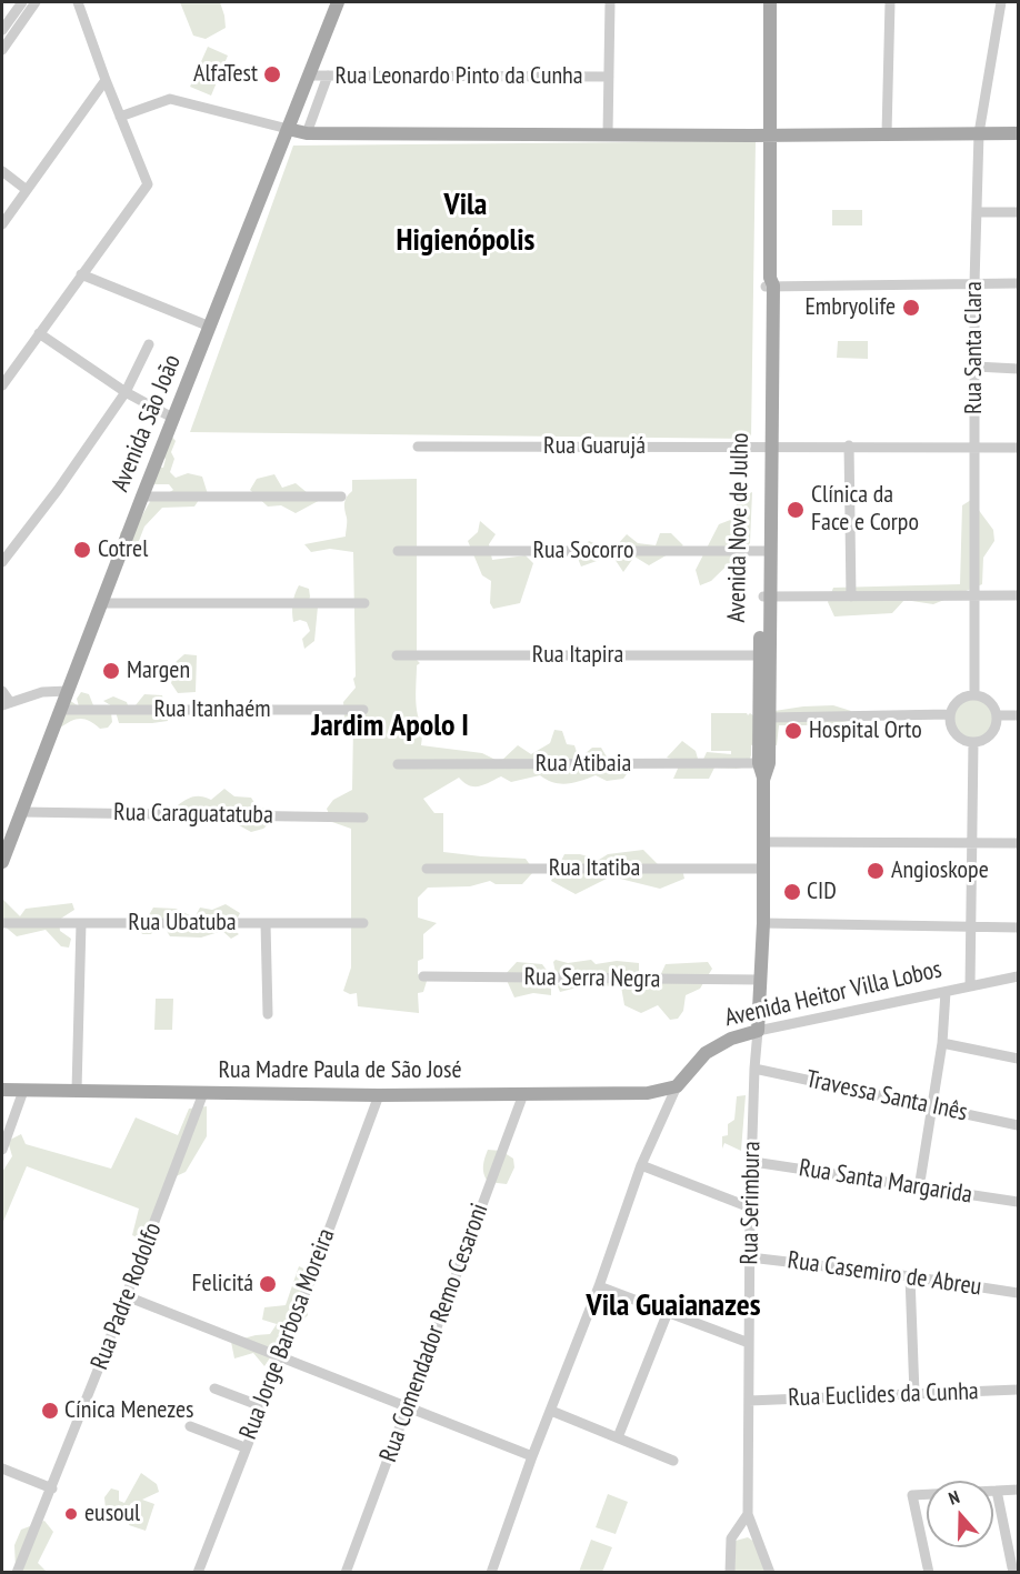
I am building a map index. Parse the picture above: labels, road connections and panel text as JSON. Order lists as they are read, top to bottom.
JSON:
{
  "streets": {
    "main road": [
      "Avenida São João",
      "Avenida Nove de Julho",
      "Avenida Heitor Villa Lobos",
      "Rua Madre Paula de São José"
    ],
    "street": [
      "Rua Leonardo Pinto da Cunha",
      "Rua Santa Clara",
      "Rua Guarujá",
      "Rua Socorro",
      "Rua Itapira",
      "Rua Itanhaém",
      "Rua Atibaia",
      "Rua Caraguatatuba",
      "Rua Itatiba",
      "Rua Ubatuba",
      "Rua Serra Negra",
      "Travessa Santa Inês",
      "Rua Santa Margarida",
      "Rua Serimbura",
      "Rua Casemiro de Abreu",
      "Rua Padre Rodolfo",
      "Rua Comendador Remo Cesaroni",
      "Rua Jorge Barbosa Moreira",
      "Rua Euclides da Cunha"
    ]
  },
  "crossings": [
    ["Rua Leonardo Pinto da Cunha", "Avenida São João"],
    ["Rua Santa Clara", "Rua Guarujá"],
    ["Avenida São João", "Rua Itanhaém"],
    ["Avenida São João", "Rua Caraguatatuba"],
    ["Rua Guarujá", "Avenida Nove de Julho"],
    ["Avenida Nove de Julho", "Rua Socorro"],
    ["Avenida Nove de Julho", "Rua Itapira"],
    ["Avenida Nove de Julho", "Rua Atibaia"],
    ["Avenida Nove de Julho", "Rua Itatiba"],
    ["Avenida Nove de Julho", "Rua Serra Negra"],
    ["Avenida Nove de Julho", "Avenida Heitor Villa Lobos"],
    ["Avenida Nove de Julho", "Rua Serimbura"],
    ["Avenida Heitor Villa Lobos", "Rua Madre Paula de São José"],
    ["Avenida Heitor Villa Lobos", "Rua Serimbura"],
    ["Rua Madre Paula de São José", "Rua Padre Rodolfo"],
    ["Rua Madre Paula de São José", "Rua Comendador Remo Cesaroni"],
    ["Rua Madre Paula de São José", "Rua Jorge Barbosa Moreira"],
    ["Travessa Santa Inês", "Rua Serimbura"],
    ["Rua Santa Margarida", "Rua Serimbura"],
    ["Rua Serimbura", "Rua Casemiro de Abreu"],
    ["Rua Serimbura", "Rua Euclides da Cunha"]
  ],
  "districts": ["Vila Higienópolis", "Jardim Apolo I", "Vila Guaianazes"],
  "places": [
    "AlfaTest",
    "Embryolife",
    "Clínica da Face e Corpo",
    "Cotrel",
    "Margen",
    "Hospital Orto",
    "Angioskope",
    "CID",
    "Felicitá",
    "Cínica Menezes",
    "eusoul"
  ],
  "north": "top"
}
